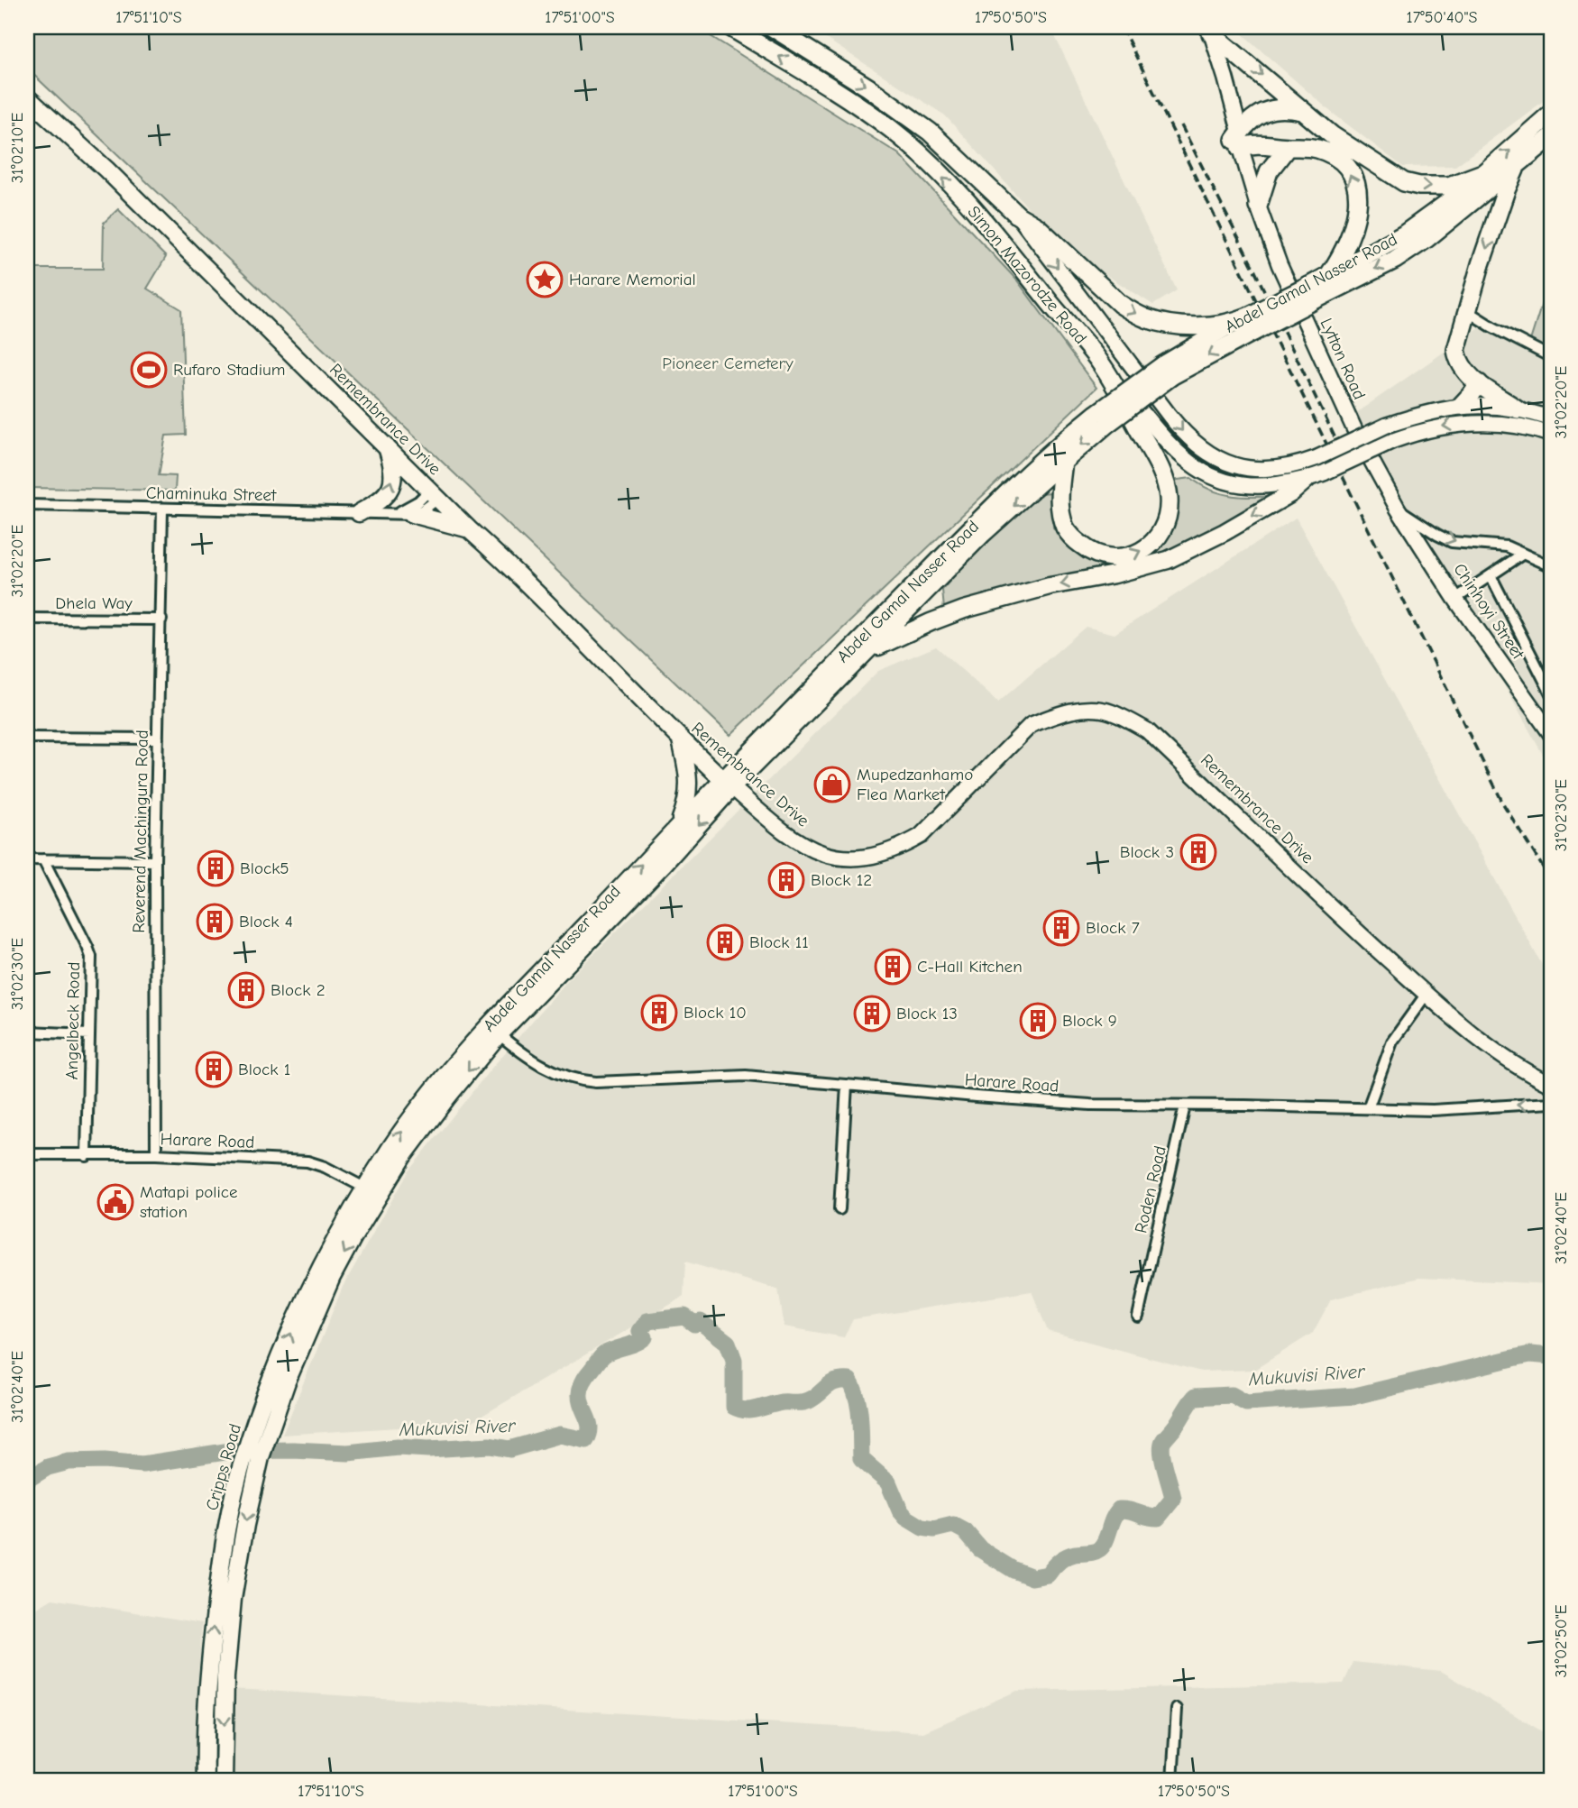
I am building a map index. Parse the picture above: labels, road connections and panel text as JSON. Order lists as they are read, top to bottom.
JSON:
{
  "streets": {
    "highway": ["Simon Mazorodze Road", "Abdel Gamal Nasser Road"],
    "main road": ["Remembrance Drive", "Cripps Road"],
    "street": [
      "Lytton Road",
      "Chaminuka Street",
      "Dhela Way",
      "Chinhoyi Street",
      "Reverend Machingura Road",
      "Angelbeck Road",
      "Harare Road",
      "Roden Road"
    ]
  },
  "crossings": [
    ["Abdel Gamal Nasser Road", "Remembrance Drive"],
    ["Abdel Gamal Nasser Road", "Harare Road"],
    ["Abdel Gamal Nasser Road", "Cripps Road"],
    ["Lytton Road", "Chinhoyi Street"],
    ["Chaminuka Street", "Reverend Machingura Road"],
    ["Dhela Way", "Reverend Machingura Road"],
    ["Reverend Machingura Road", "Harare Road"],
    ["Angelbeck Road", "Harare Road"],
    ["Harare Road", "Roden Road"],
    ["Harare Road", "Cripps Road"]
  ],
  "water": ["Mukuvisi River"],
  "parks": ["Pioneer Cemetery"],
  "places": {
    "place": ["Harare Memorial"],
    "sports": ["Rufaro Stadium"],
    "shop": ["Mupedzanhamo Flea Market"],
    "building": [
      "Block 3",
      "Block5",
      "Block 12",
      "Block 4",
      "Block 7",
      "Block 11",
      "C-Hall Kitchen",
      "Block 2",
      "Block 10",
      "Block 13",
      "Block 9",
      "Block 1"
    ],
    "public building": ["Matapi police station"]
  },
  "coordinates": [
    "17°51'10\"S",
    "17°51'00\"S",
    "17°50'50\"S",
    "17°50'40\"S",
    "31°02'10\"E",
    "31°02'20\"E",
    "31°02'30\"E",
    "31°02'40\"E",
    "31°02'50\"E"
  ]
}
